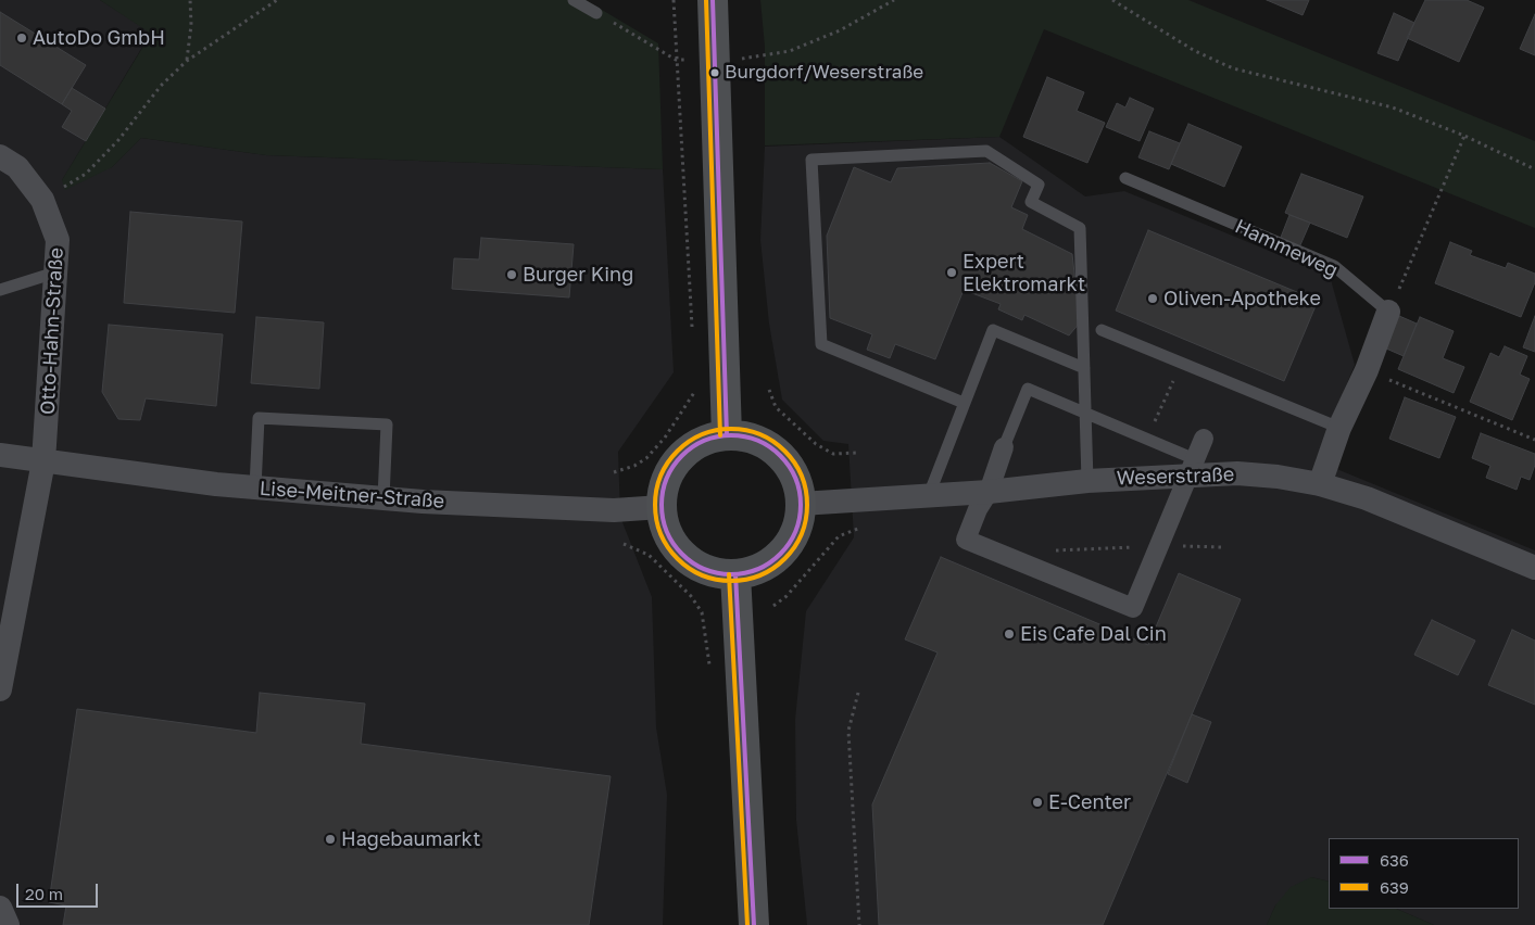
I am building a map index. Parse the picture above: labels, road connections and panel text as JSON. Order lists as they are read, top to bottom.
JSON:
{
  "streets": {
    "street": ["Otto-Hahn-Straße", "Weserstraße", "Lise-Meitner-Straße"],
    "lane": ["Hammeweg"]
  },
  "crossings": [
    ["Otto-Hahn-Straße", "Lise-Meitner-Straße"],
    ["Weserstraße", "Lise-Meitner-Straße"]
  ],
  "places": [
    "AutoDo GmbH",
    "Burgdorf/Weserstraße",
    "Expert Elektromarkt",
    "Burger King",
    "Oliven-Apotheke",
    "Eis Cafe Dal Cin",
    "E-Center",
    "Hagebaumarkt"
  ],
  "lines": ["transit line 636", "transit line 639"],
  "legend": ["636", "639"],
  "scale_bar": "20 m"
}
